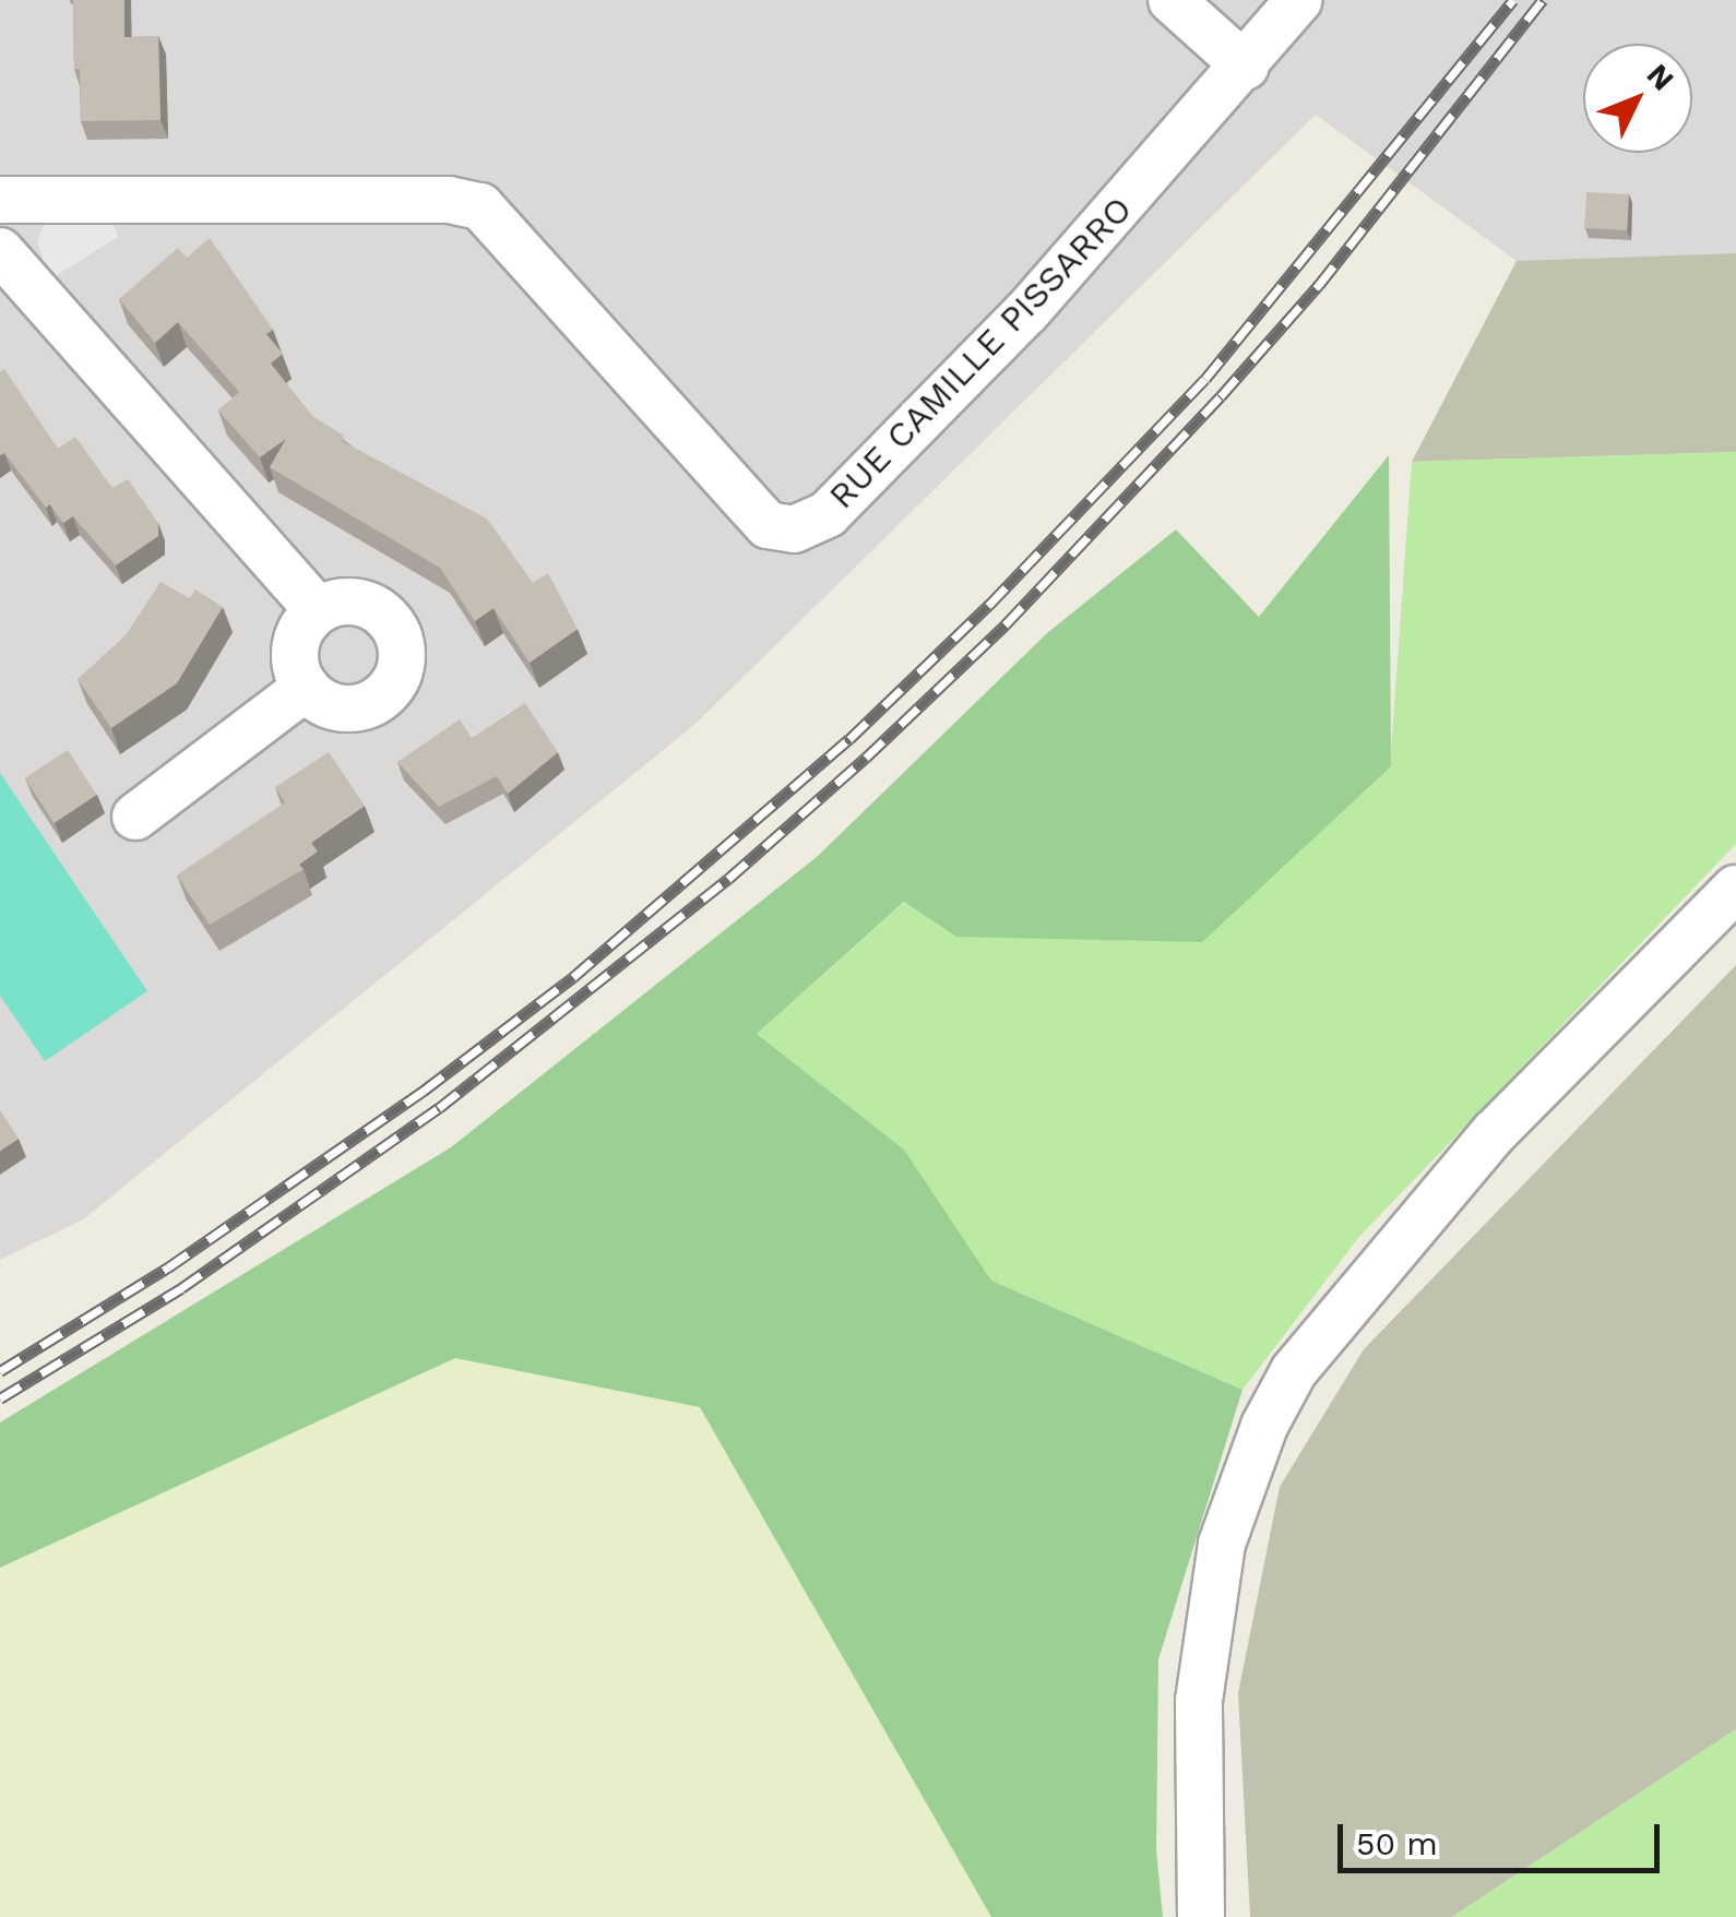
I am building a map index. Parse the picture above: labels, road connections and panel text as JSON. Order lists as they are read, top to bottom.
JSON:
{
  "streets": {
    "street": ["RUE CAMILLE PISSARRO"]
  },
  "scale_bar": "50 m",
  "north": "top right"
}
